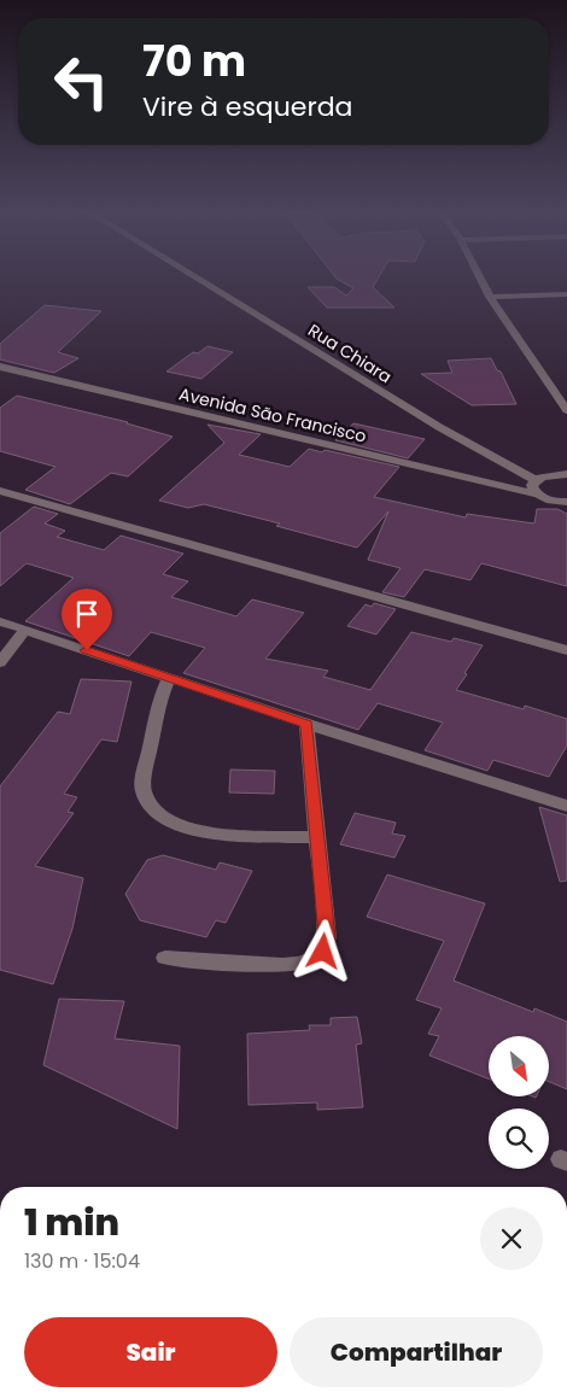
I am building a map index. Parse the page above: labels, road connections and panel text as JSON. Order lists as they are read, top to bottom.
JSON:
{
  "streets": {
    "street": ["Rua Chiara", "Avenida São Francisco"]
  },
  "north": "bottom right",
  "page": {
    "turn": ["70 m", "Vire à esquerda"],
    "heading": ["1 min", "130 m · 15:04"],
    "buttons": ["Sair", "Compartilhar"]
  }
}
